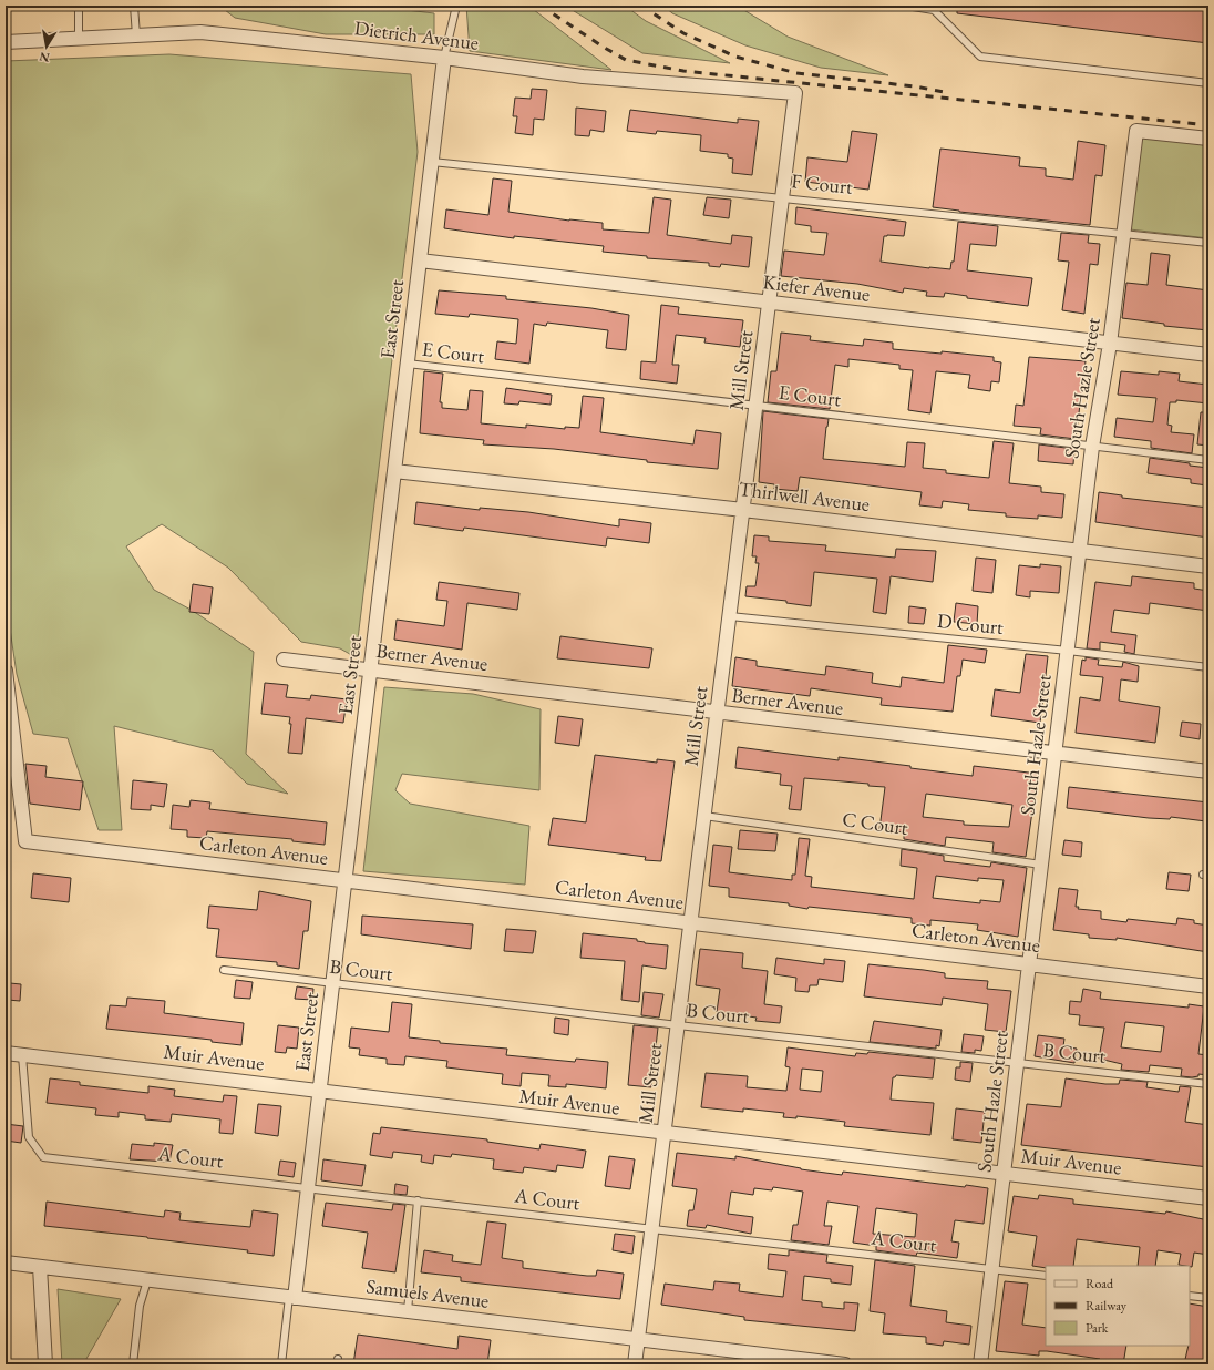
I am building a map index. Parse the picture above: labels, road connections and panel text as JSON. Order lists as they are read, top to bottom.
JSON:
{
  "streets": {
    "street": [
      "Dietrich Avenue",
      "Kiefer Avenue",
      "East Street",
      "Mill Street",
      "South Hazle Street",
      "Thirlwell Avenue",
      "Berner Avenue",
      "Carleton Avenue",
      "Muir Avenue",
      "Samuels Avenue"
    ],
    "lane": [
      "F Court",
      "E Court",
      "D Court",
      "C Court",
      "B Court",
      "A Court"
    ]
  },
  "crossings": [
    ["Dietrich Avenue", "East Street"],
    ["Dietrich Avenue", "Mill Street"],
    ["F Court", "East Street"],
    ["F Court", "Mill Street"],
    ["F Court", "South Hazle Street"],
    ["Kiefer Avenue", "East Street"],
    ["Kiefer Avenue", "Mill Street"],
    ["Kiefer Avenue", "South Hazle Street"],
    ["East Street", "E Court"],
    ["East Street", "Thirlwell Avenue"],
    ["East Street", "Berner Avenue"],
    ["East Street", "Carleton Avenue"],
    ["East Street", "B Court"],
    ["East Street", "Muir Avenue"],
    ["East Street", "A Court"],
    ["East Street", "Samuels Avenue"],
    ["E Court", "Mill Street"],
    ["E Court", "South Hazle Street"],
    ["Mill Street", "Thirlwell Avenue"],
    ["Mill Street", "D Court"],
    ["Mill Street", "Berner Avenue"],
    ["Mill Street", "C Court"],
    ["Mill Street", "Carleton Avenue"],
    ["Mill Street", "B Court"],
    ["Mill Street", "Muir Avenue"],
    ["Mill Street", "A Court"],
    ["Mill Street", "Samuels Avenue"],
    ["South Hazle Street", "Thirlwell Avenue"],
    ["South Hazle Street", "D Court"],
    ["South Hazle Street", "Berner Avenue"],
    ["South Hazle Street", "C Court"],
    ["South Hazle Street", "Carleton Avenue"],
    ["South Hazle Street", "B Court"],
    ["South Hazle Street", "Muir Avenue"],
    ["South Hazle Street", "A Court"],
    ["Muir Avenue", "A Court"]
  ],
  "legend": ["Road", "Railway", "Park"],
  "north": "bottom"
}
